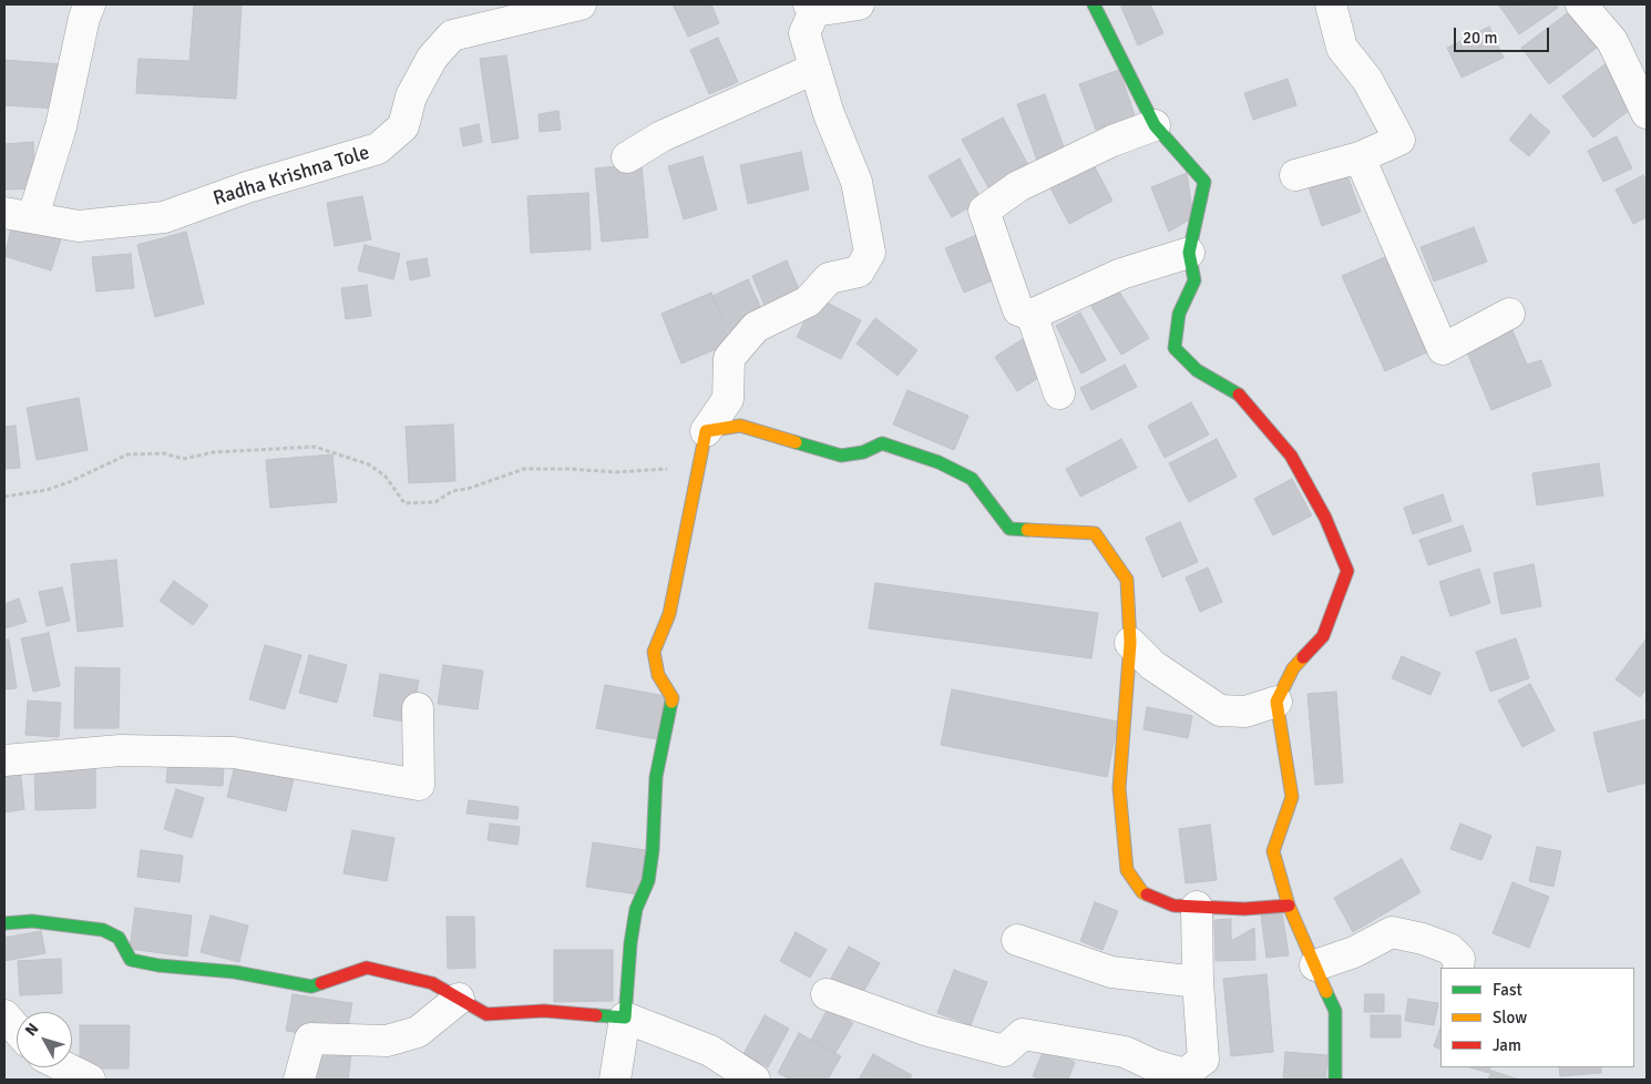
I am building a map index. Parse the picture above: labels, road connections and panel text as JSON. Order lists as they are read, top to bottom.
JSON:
{
  "streets": {
    "street": ["Radha Krishna Tole"]
  },
  "legend": ["Fast", "Slow", "Jam"],
  "scale_bar": "20 m",
  "north": "top left"
}
